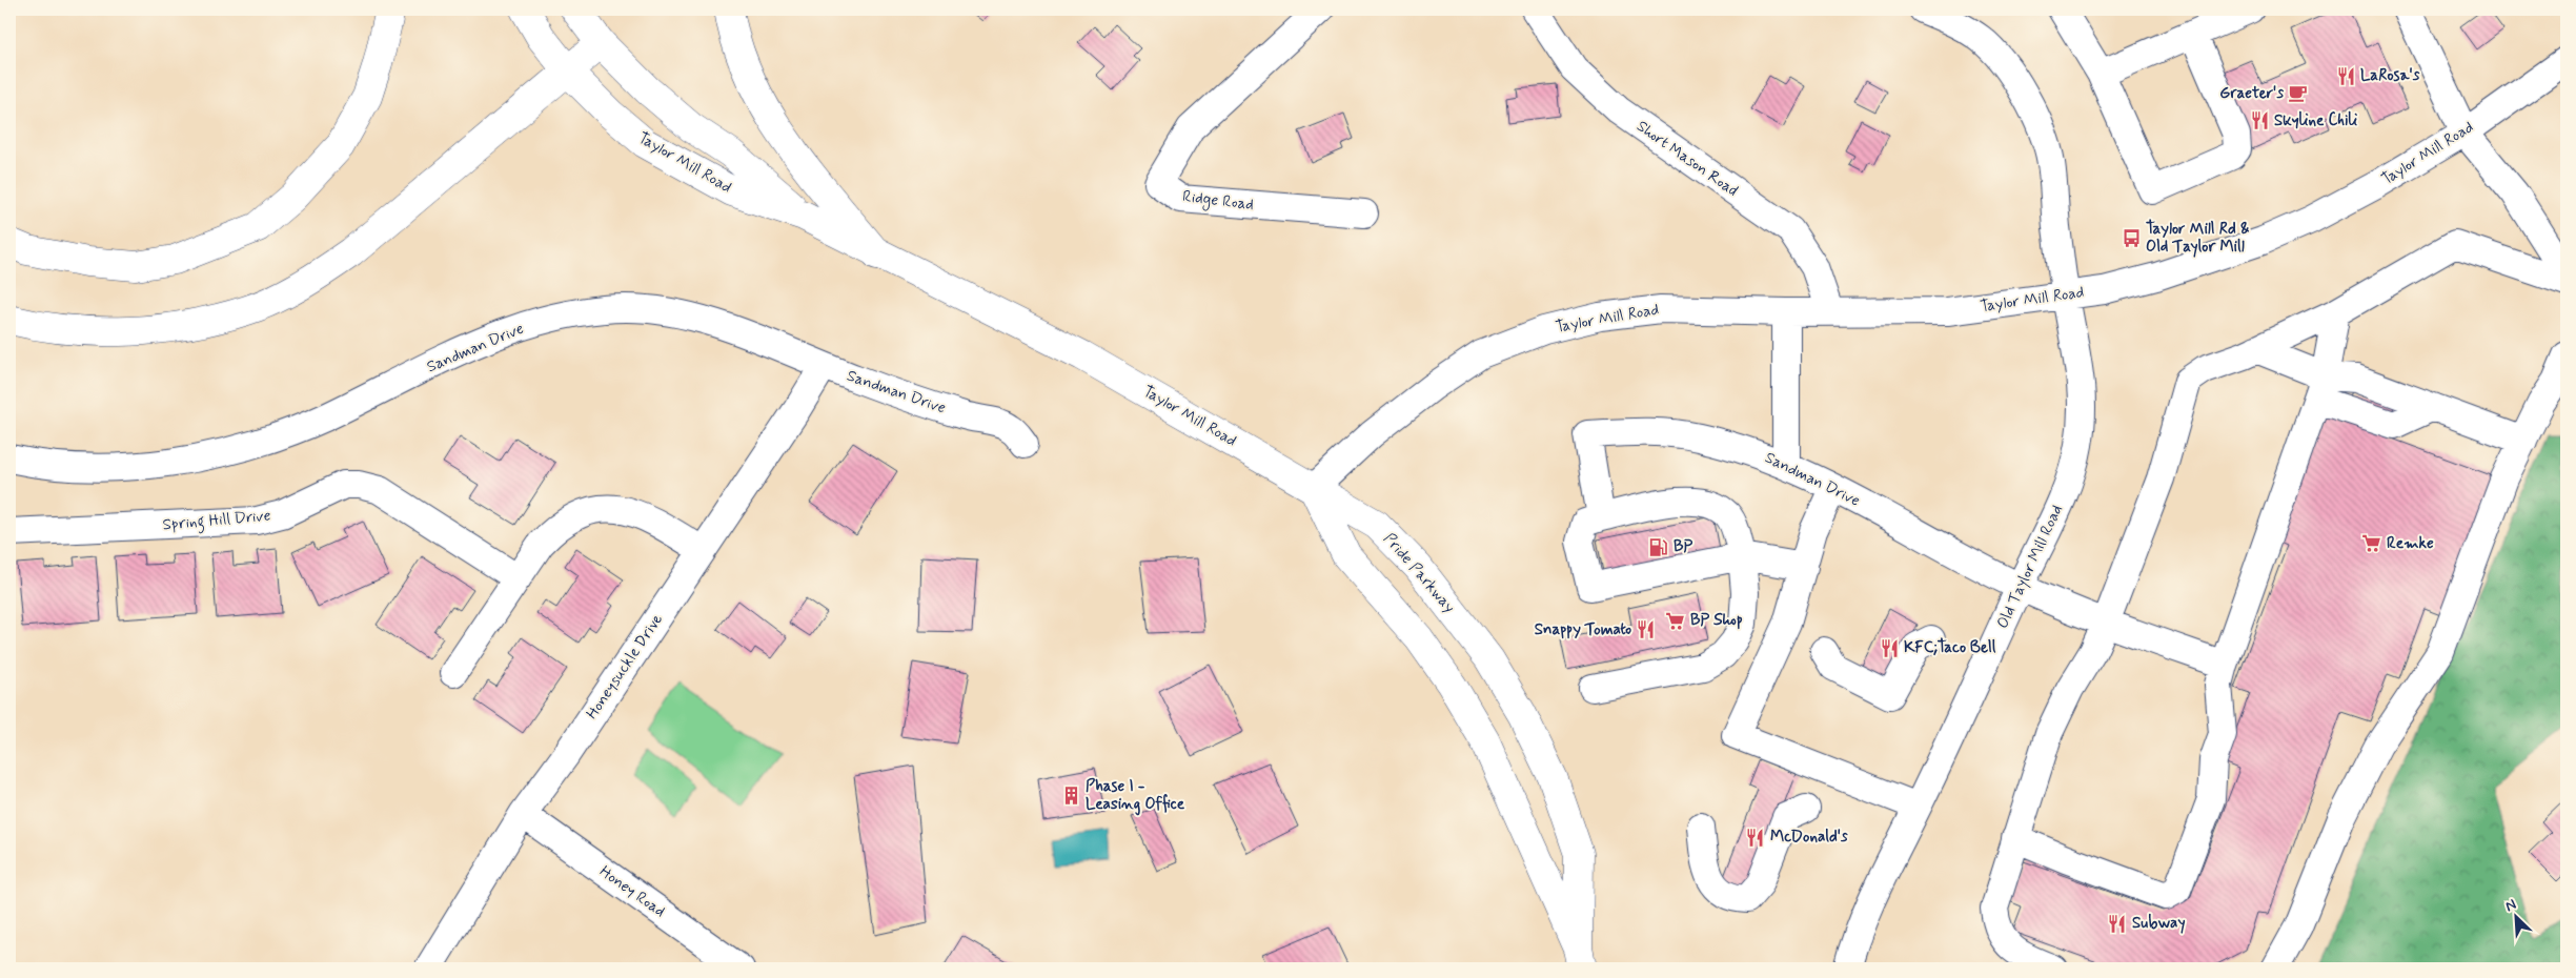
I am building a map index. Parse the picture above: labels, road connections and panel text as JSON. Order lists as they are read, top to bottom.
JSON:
{
  "streets": {
    "main road": ["Taylor Mill Road", "Pride Parkway"],
    "street": [
      "Short Mason Road",
      "Ridge Road",
      "Sandman Drive",
      "Spring Hill Drive",
      "Old Taylor Mill Road",
      "Honeysuckle Drive",
      "Honey Road"
    ]
  },
  "crossings": [
    ["Taylor Mill Road", "Short Mason Road"],
    ["Taylor Mill Road", "Old Taylor Mill Road"],
    ["Taylor Mill Road", "Pride Parkway"],
    ["Sandman Drive", "Old Taylor Mill Road"],
    ["Sandman Drive", "Honeysuckle Drive"],
    ["Honeysuckle Drive", "Honey Road"]
  ],
  "places": {
    "restaurant": [
      "LaRosa's",
      "Skyline Chili",
      "Snappy Tomato",
      "KFC;Taco Bell",
      "McDonald's",
      "Subway"
    ],
    "cafe": ["Graeter's"],
    "bus stop": ["Taylor Mill Rd & Old Taylor Mill"],
    "supermarket": ["Remke", "BP Shop"],
    "fuel station": ["BP"],
    "building": ["Phase I - Leasing Office"]
  },
  "north": "top left"
}
